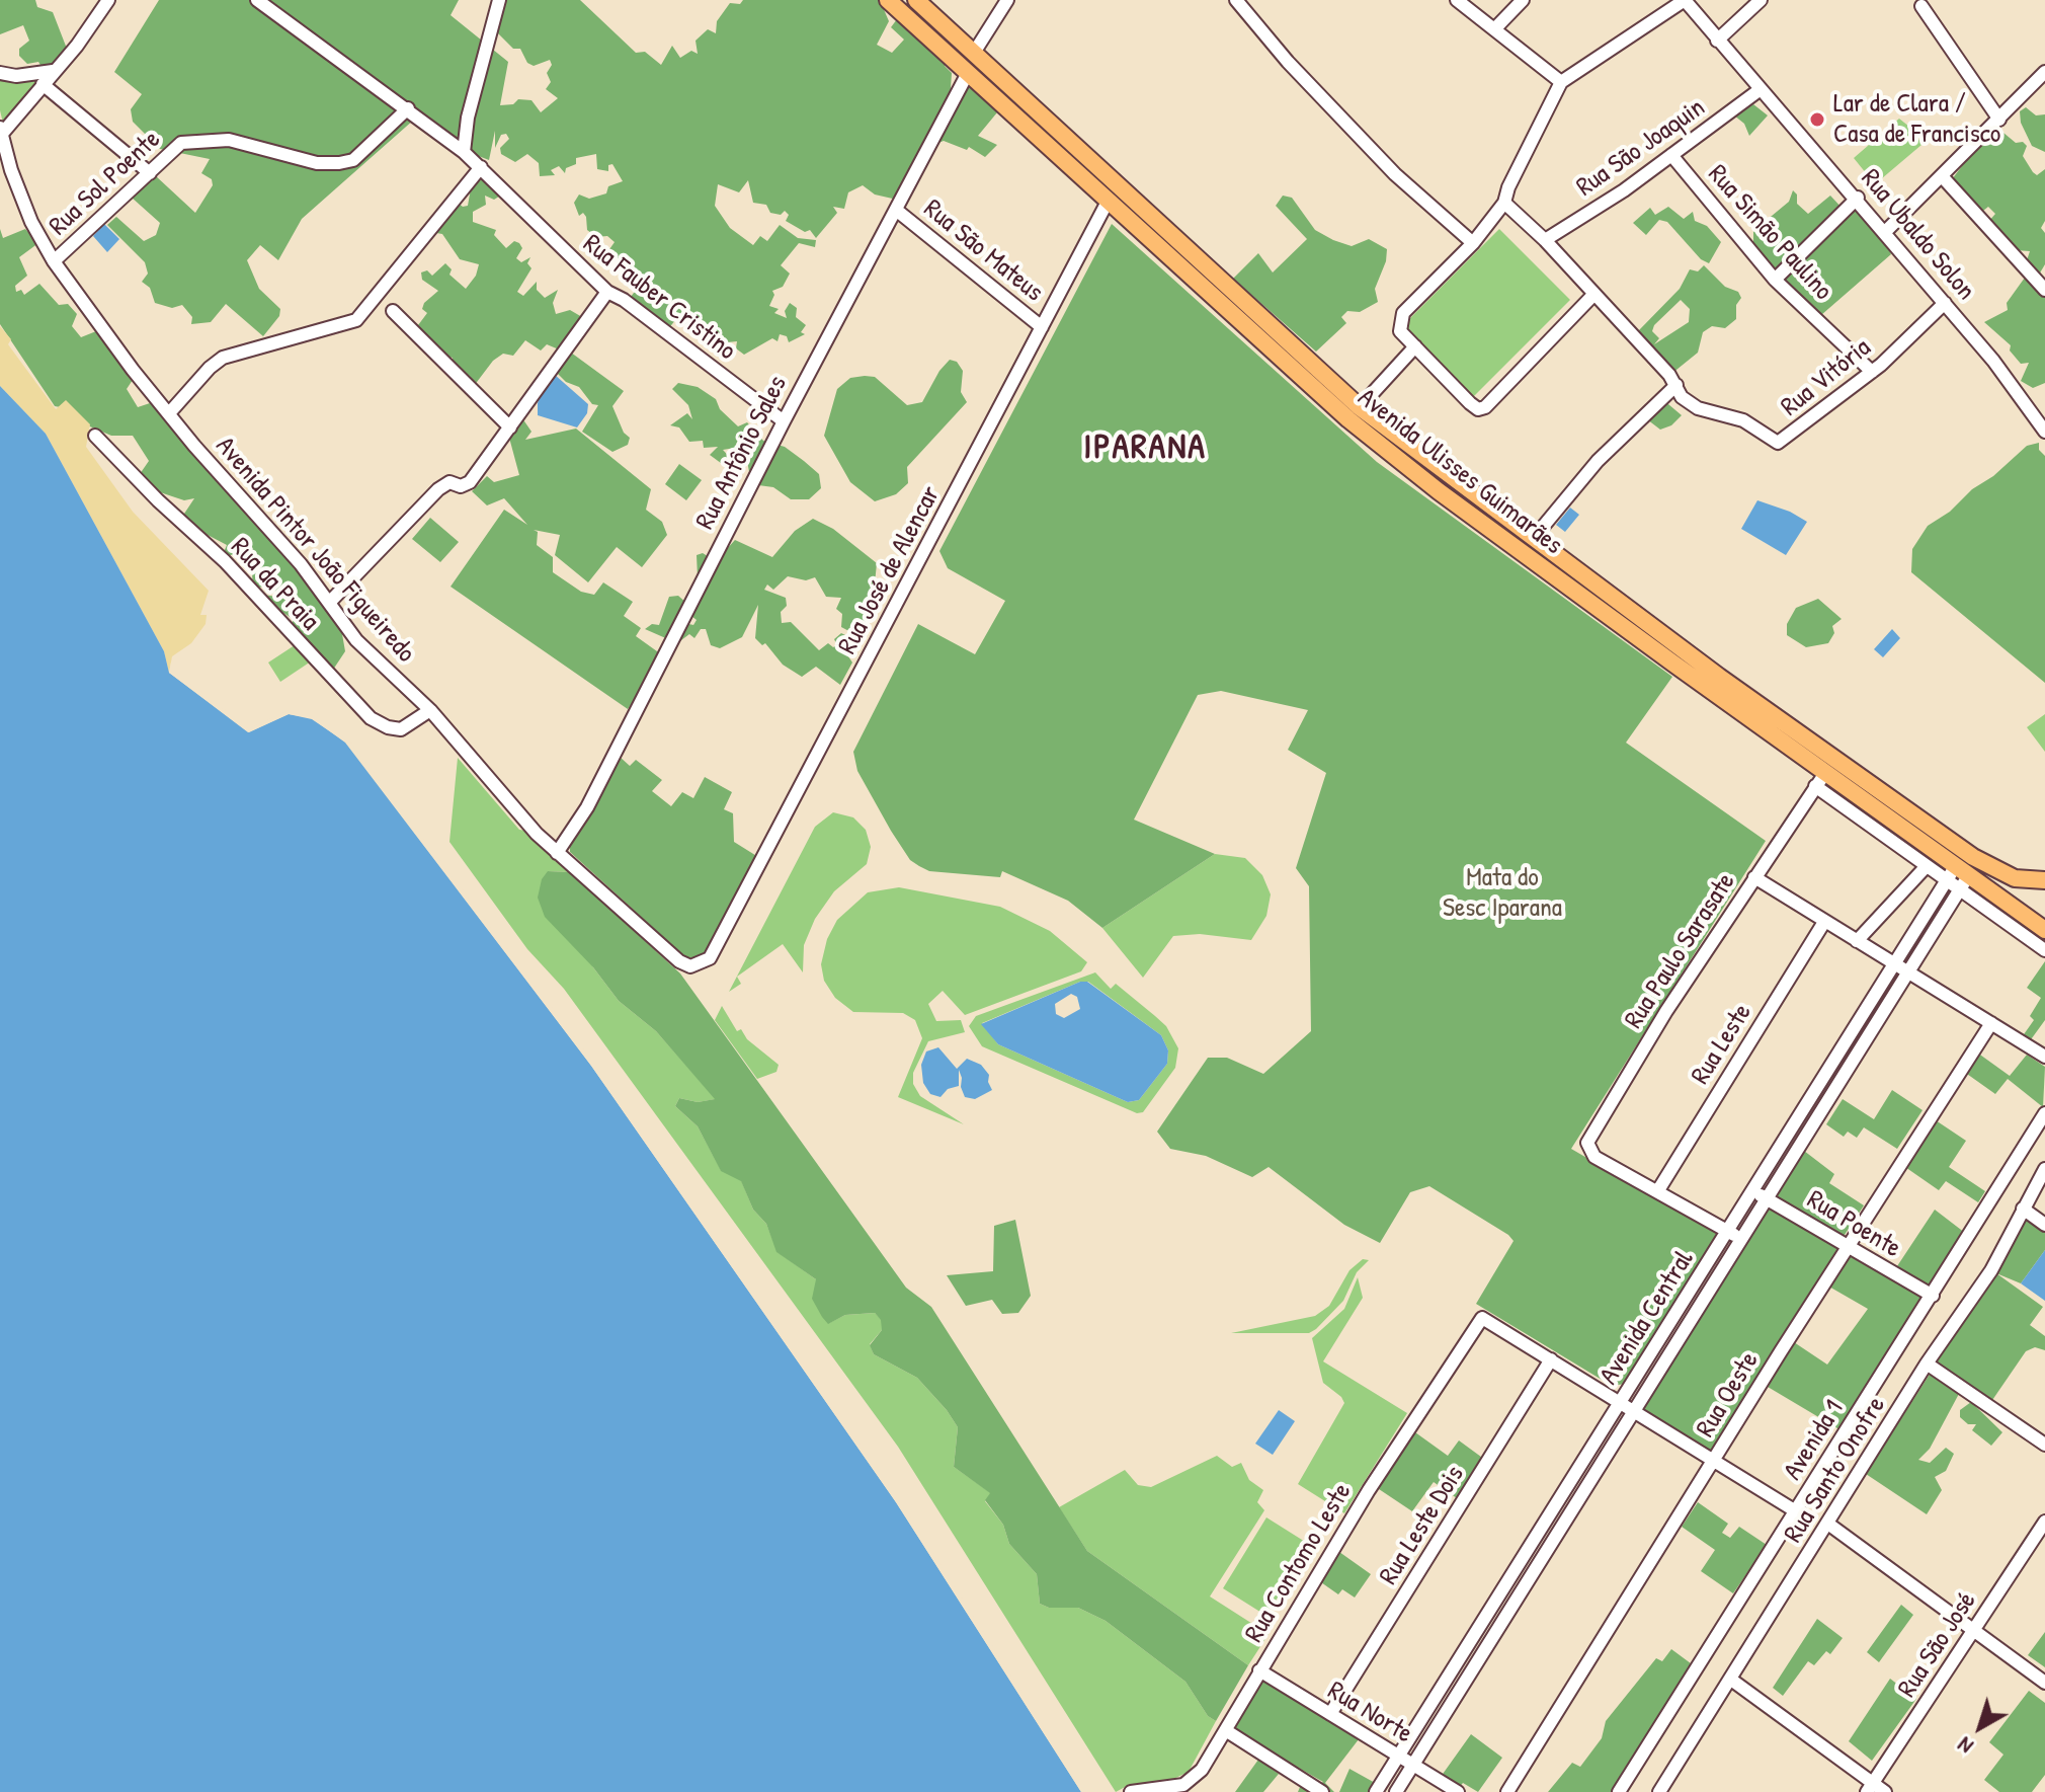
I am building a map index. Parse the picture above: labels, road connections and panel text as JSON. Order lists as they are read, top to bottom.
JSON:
{
  "streets": {
    "main road": ["Avenida Ulisses Guimarães"],
    "street": [
      "Rua São Joaquin",
      "Rua Sol Poente",
      "Rua Simão Paulino",
      "Rua Ubaldo Solon",
      "Rua São Mateus",
      "Rua Fauber Cristino",
      "Rua Vitória",
      "Rua Antônio Sales",
      "Avenida Pintor João Figueiredo",
      "Rua José de Alencar",
      "Rua da Praia",
      "Rua Paulo Sarasate",
      "Rua Leste",
      "Rua Poente",
      "Avenida Central",
      "Rua Oeste",
      "Avenida 1",
      "Rua Santo Onofre",
      "Rua Leste Dois",
      "Rua Contomo Leste",
      "Rua São José",
      "Rua Norte"
    ]
  },
  "crossings": [
    ["Rua São Joaquin", "Rua Simão Paulino"],
    ["Rua São Joaquin", "Rua Ubaldo Solon"],
    ["Rua Sol Poente", "Rua Fauber Cristino"],
    ["Rua Sol Poente", "Avenida Pintor João Figueiredo"],
    ["Rua Simão Paulino", "Rua Vitória"],
    ["Rua Ubaldo Solon", "Rua Vitória"],
    ["Rua São Mateus", "Rua Antônio Sales"],
    ["Rua São Mateus", "Rua José de Alencar"],
    ["Rua Fauber Cristino", "Rua Antônio Sales"],
    ["Rua Antônio Sales", "Avenida Ulisses Guimarães"],
    ["Rua Antônio Sales", "Avenida Pintor João Figueiredo"],
    ["Avenida Ulisses Guimarães", "Rua José de Alencar"],
    ["Avenida Ulisses Guimarães", "Rua Paulo Sarasate"],
    ["Avenida Ulisses Guimarães", "Avenida Central"],
    ["Avenida Pintor João Figueiredo", "Rua José de Alencar"],
    ["Avenida Pintor João Figueiredo", "Rua da Praia"],
    ["Rua Paulo Sarasate", "Rua Leste"],
    ["Rua Poente", "Avenida Central"],
    ["Rua Poente", "Rua Oeste"],
    ["Rua Poente", "Avenida 1"],
    ["Avenida Central", "Rua Norte"],
    ["Rua Leste Dois", "Rua Contomo Leste"],
    ["Rua Leste Dois", "Rua Norte"],
    ["Rua Contomo Leste", "Rua Norte"]
  ],
  "districts": ["IPARANA"],
  "parks": ["Mata do Sesc Iparana"],
  "places": ["Lar de Clara / Casa de Francisco"],
  "north": "bottom left"
}
